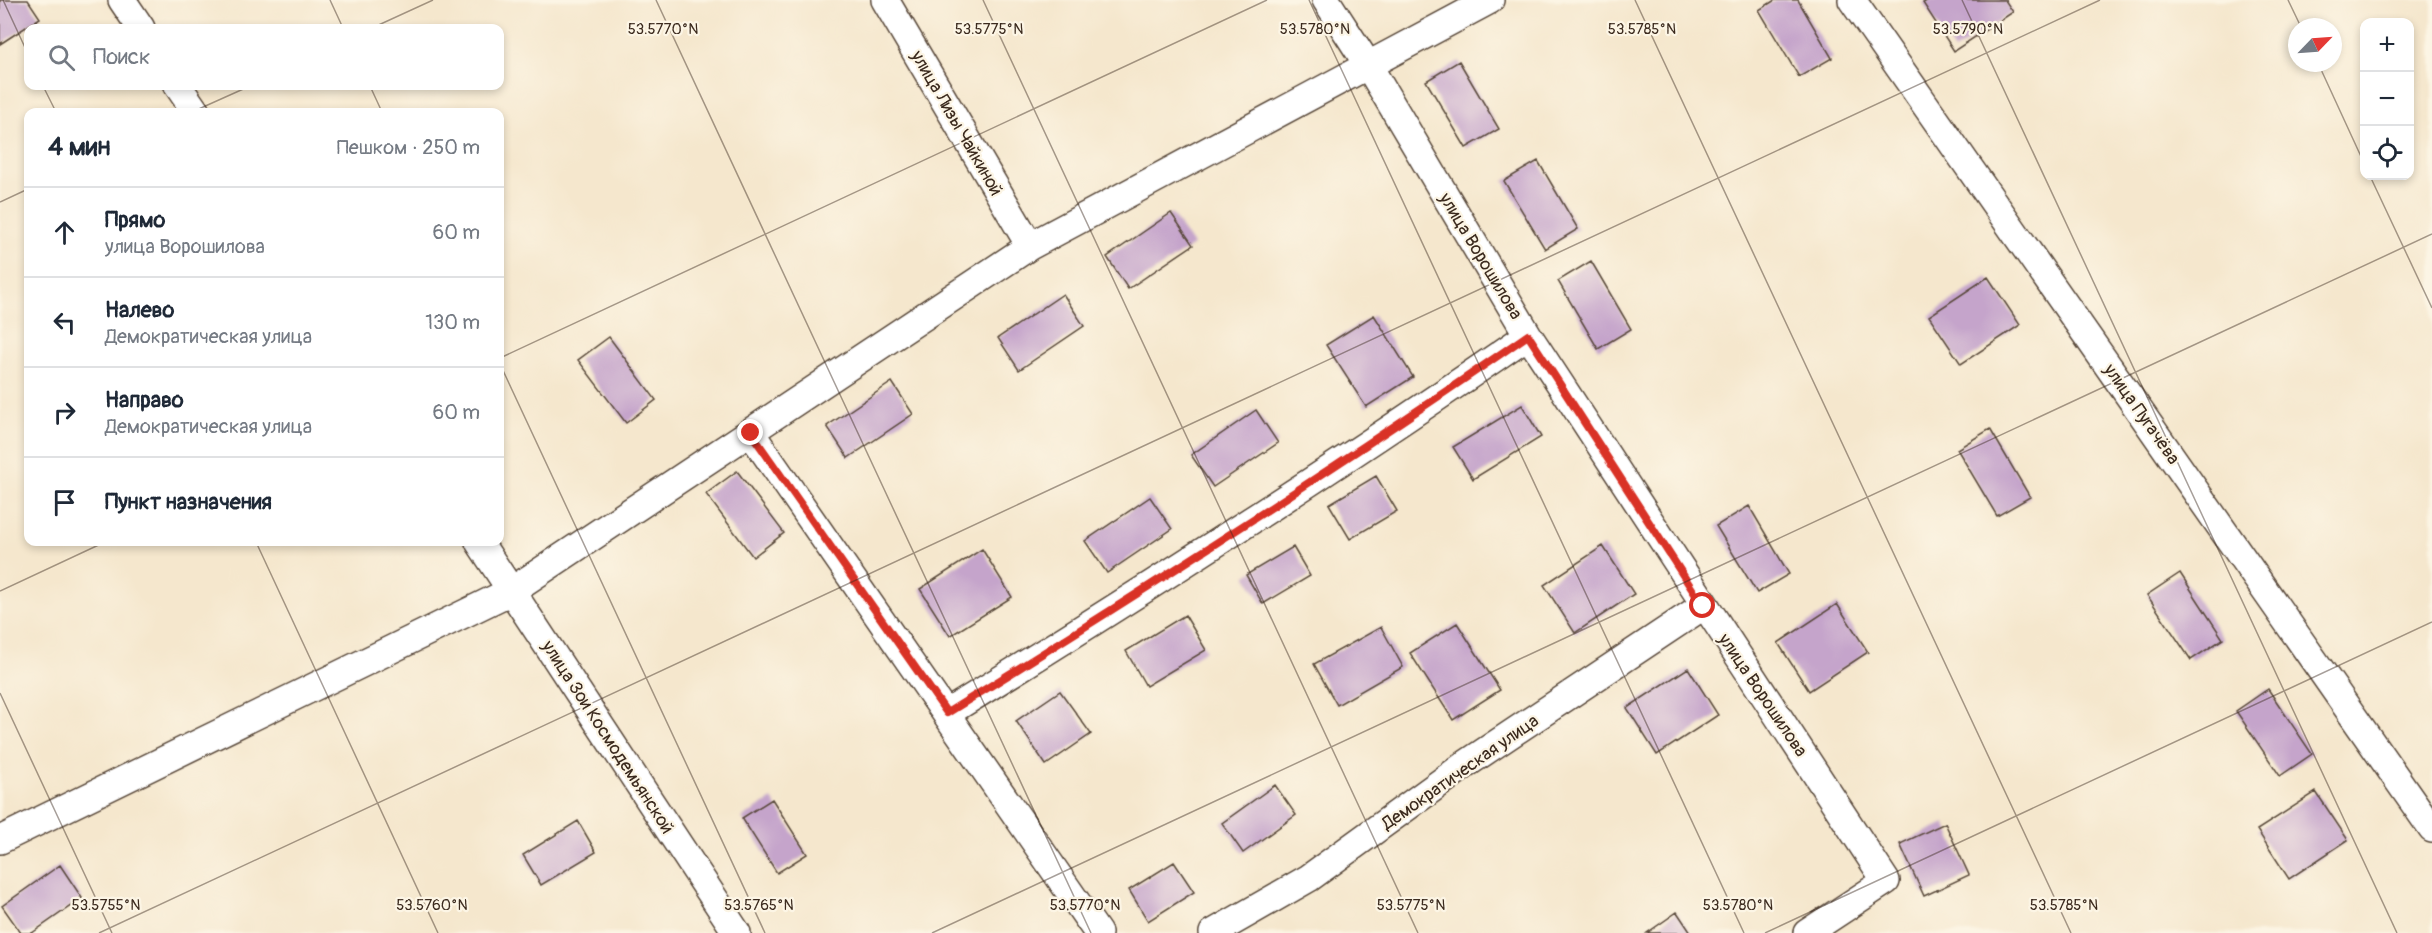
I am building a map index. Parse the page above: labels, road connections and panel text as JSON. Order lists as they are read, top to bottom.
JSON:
{
  "streets": {
    "street": [
      "улица Лизы Чайкиной",
      "улица Ворошилова",
      "улица Пугачёва",
      "улица Зои Космодемьянской",
      "Демократическая улица"
    ]
  },
  "crossings": [
    ["улица Ворошилова", "Демократическая улица"]
  ],
  "north": "top right",
  "page": {
    "map_buttons": ["+", "−"],
    "search": "Поиск",
    "heading": ["4 мин", "Пешком · 250 m"],
    "list": [
      ["Прямо", "улица Ворошилова", "60 m"],
      ["Налево", "Демократическая улица", "130 m"],
      ["Направо", "Демократическая улица", "60 m"],
      "Пункт назначения"
    ]
  },
  "coordinates": [
    "53.5770°N",
    "53.5775°N",
    "53.5780°N",
    "53.5785°N",
    "53.5790°N",
    "53.5755°N",
    "53.5760°N",
    "53.5765°N"
  ]
}
